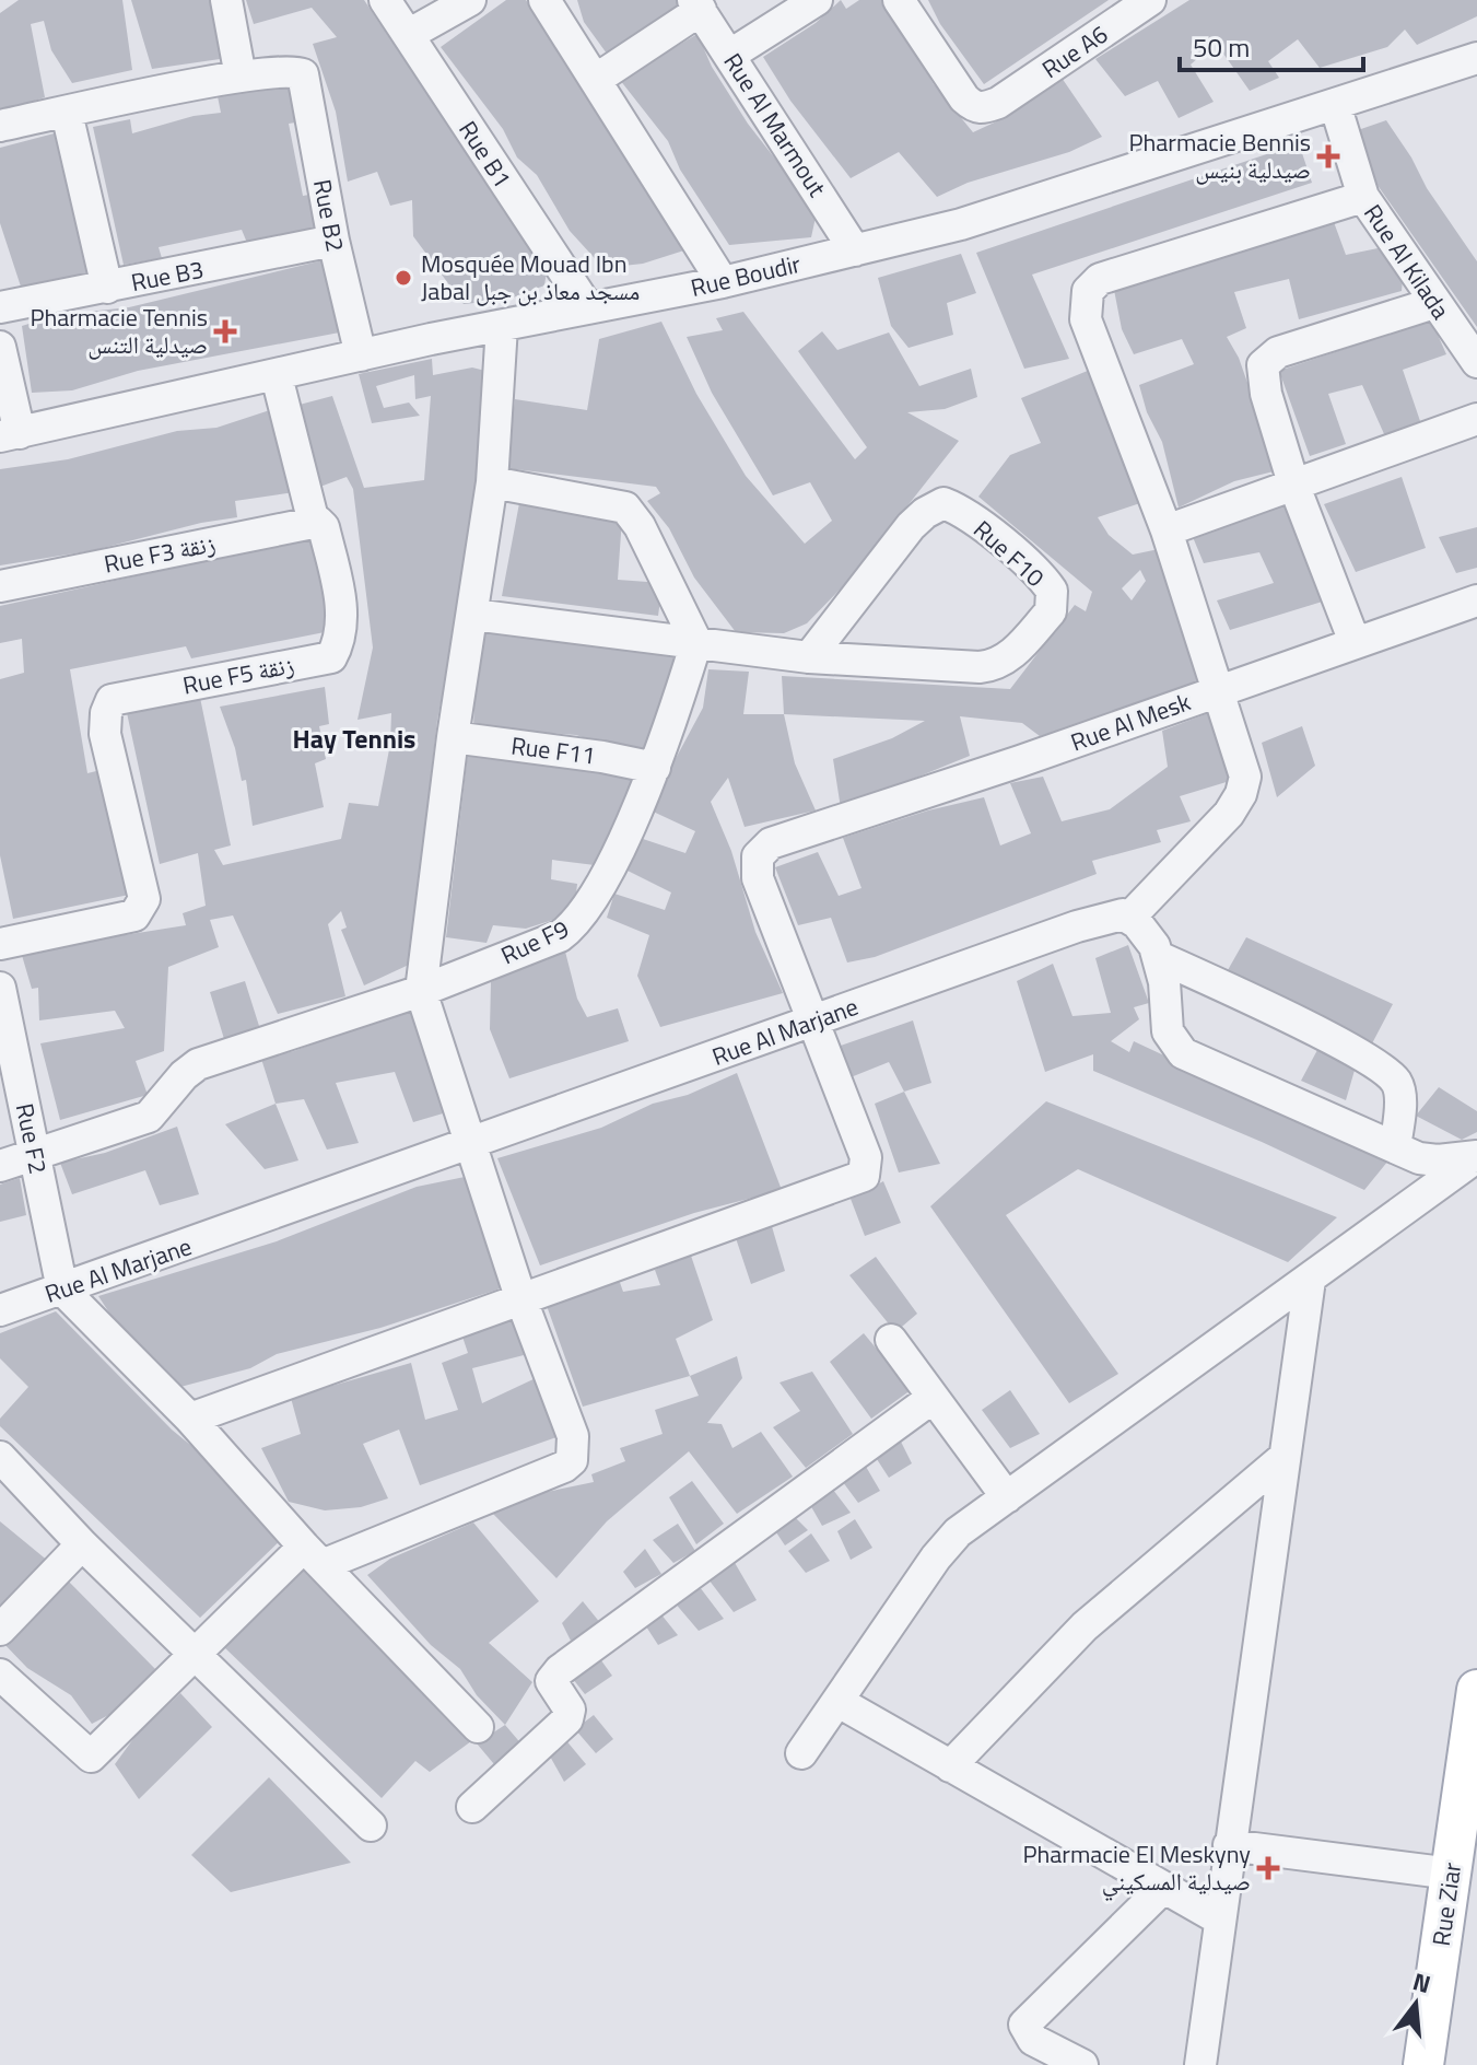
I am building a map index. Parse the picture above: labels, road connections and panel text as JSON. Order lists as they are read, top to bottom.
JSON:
{
  "streets": {
    "main road": ["Rue Ziar"],
    "street": [
      "Rue A6",
      "Rue Al Marmout",
      "Rue B1",
      "Rue B2",
      "Rue Al Kilada",
      "Rue B3",
      "Rue Boudir",
      "Rue F3 زنقة",
      "Rue F10",
      "Rue F5 زنقة",
      "Rue Al Mesk",
      "Rue F11",
      "Rue F9",
      "Rue Al Marjane",
      "Rue F2"
    ]
  },
  "crossings": [
    ["Rue Al Marmout", "Rue Boudir"],
    ["Rue B1", "Rue Boudir"],
    ["Rue B2", "Rue B3"],
    ["Rue B2", "Rue Boudir"],
    ["Rue Al Kilada", "Rue Boudir"],
    ["Rue F3 زنقة", "Rue F5 زنقة"],
    ["Rue F10", "Rue F9"],
    ["Rue Al Mesk", "Rue Al Marjane"],
    ["Rue F11", "Rue F9"],
    ["Rue F9", "Rue F2"],
    ["Rue Al Marjane", "Rue F2"]
  ],
  "districts": ["Hay Tennis"],
  "places": {
    "health": ["Pharmacie Bennis صيدلية بنيس", "Pharmacie Tennis صيدلية التنس", "Pharmacie El Meskyny صيدلية المسكيني"],
    "other": ["Mosquée Mouad Ibn Jabal مسجد معاذ بن جبل"]
  },
  "scale_bar": "50 m",
  "north": "top"
}
